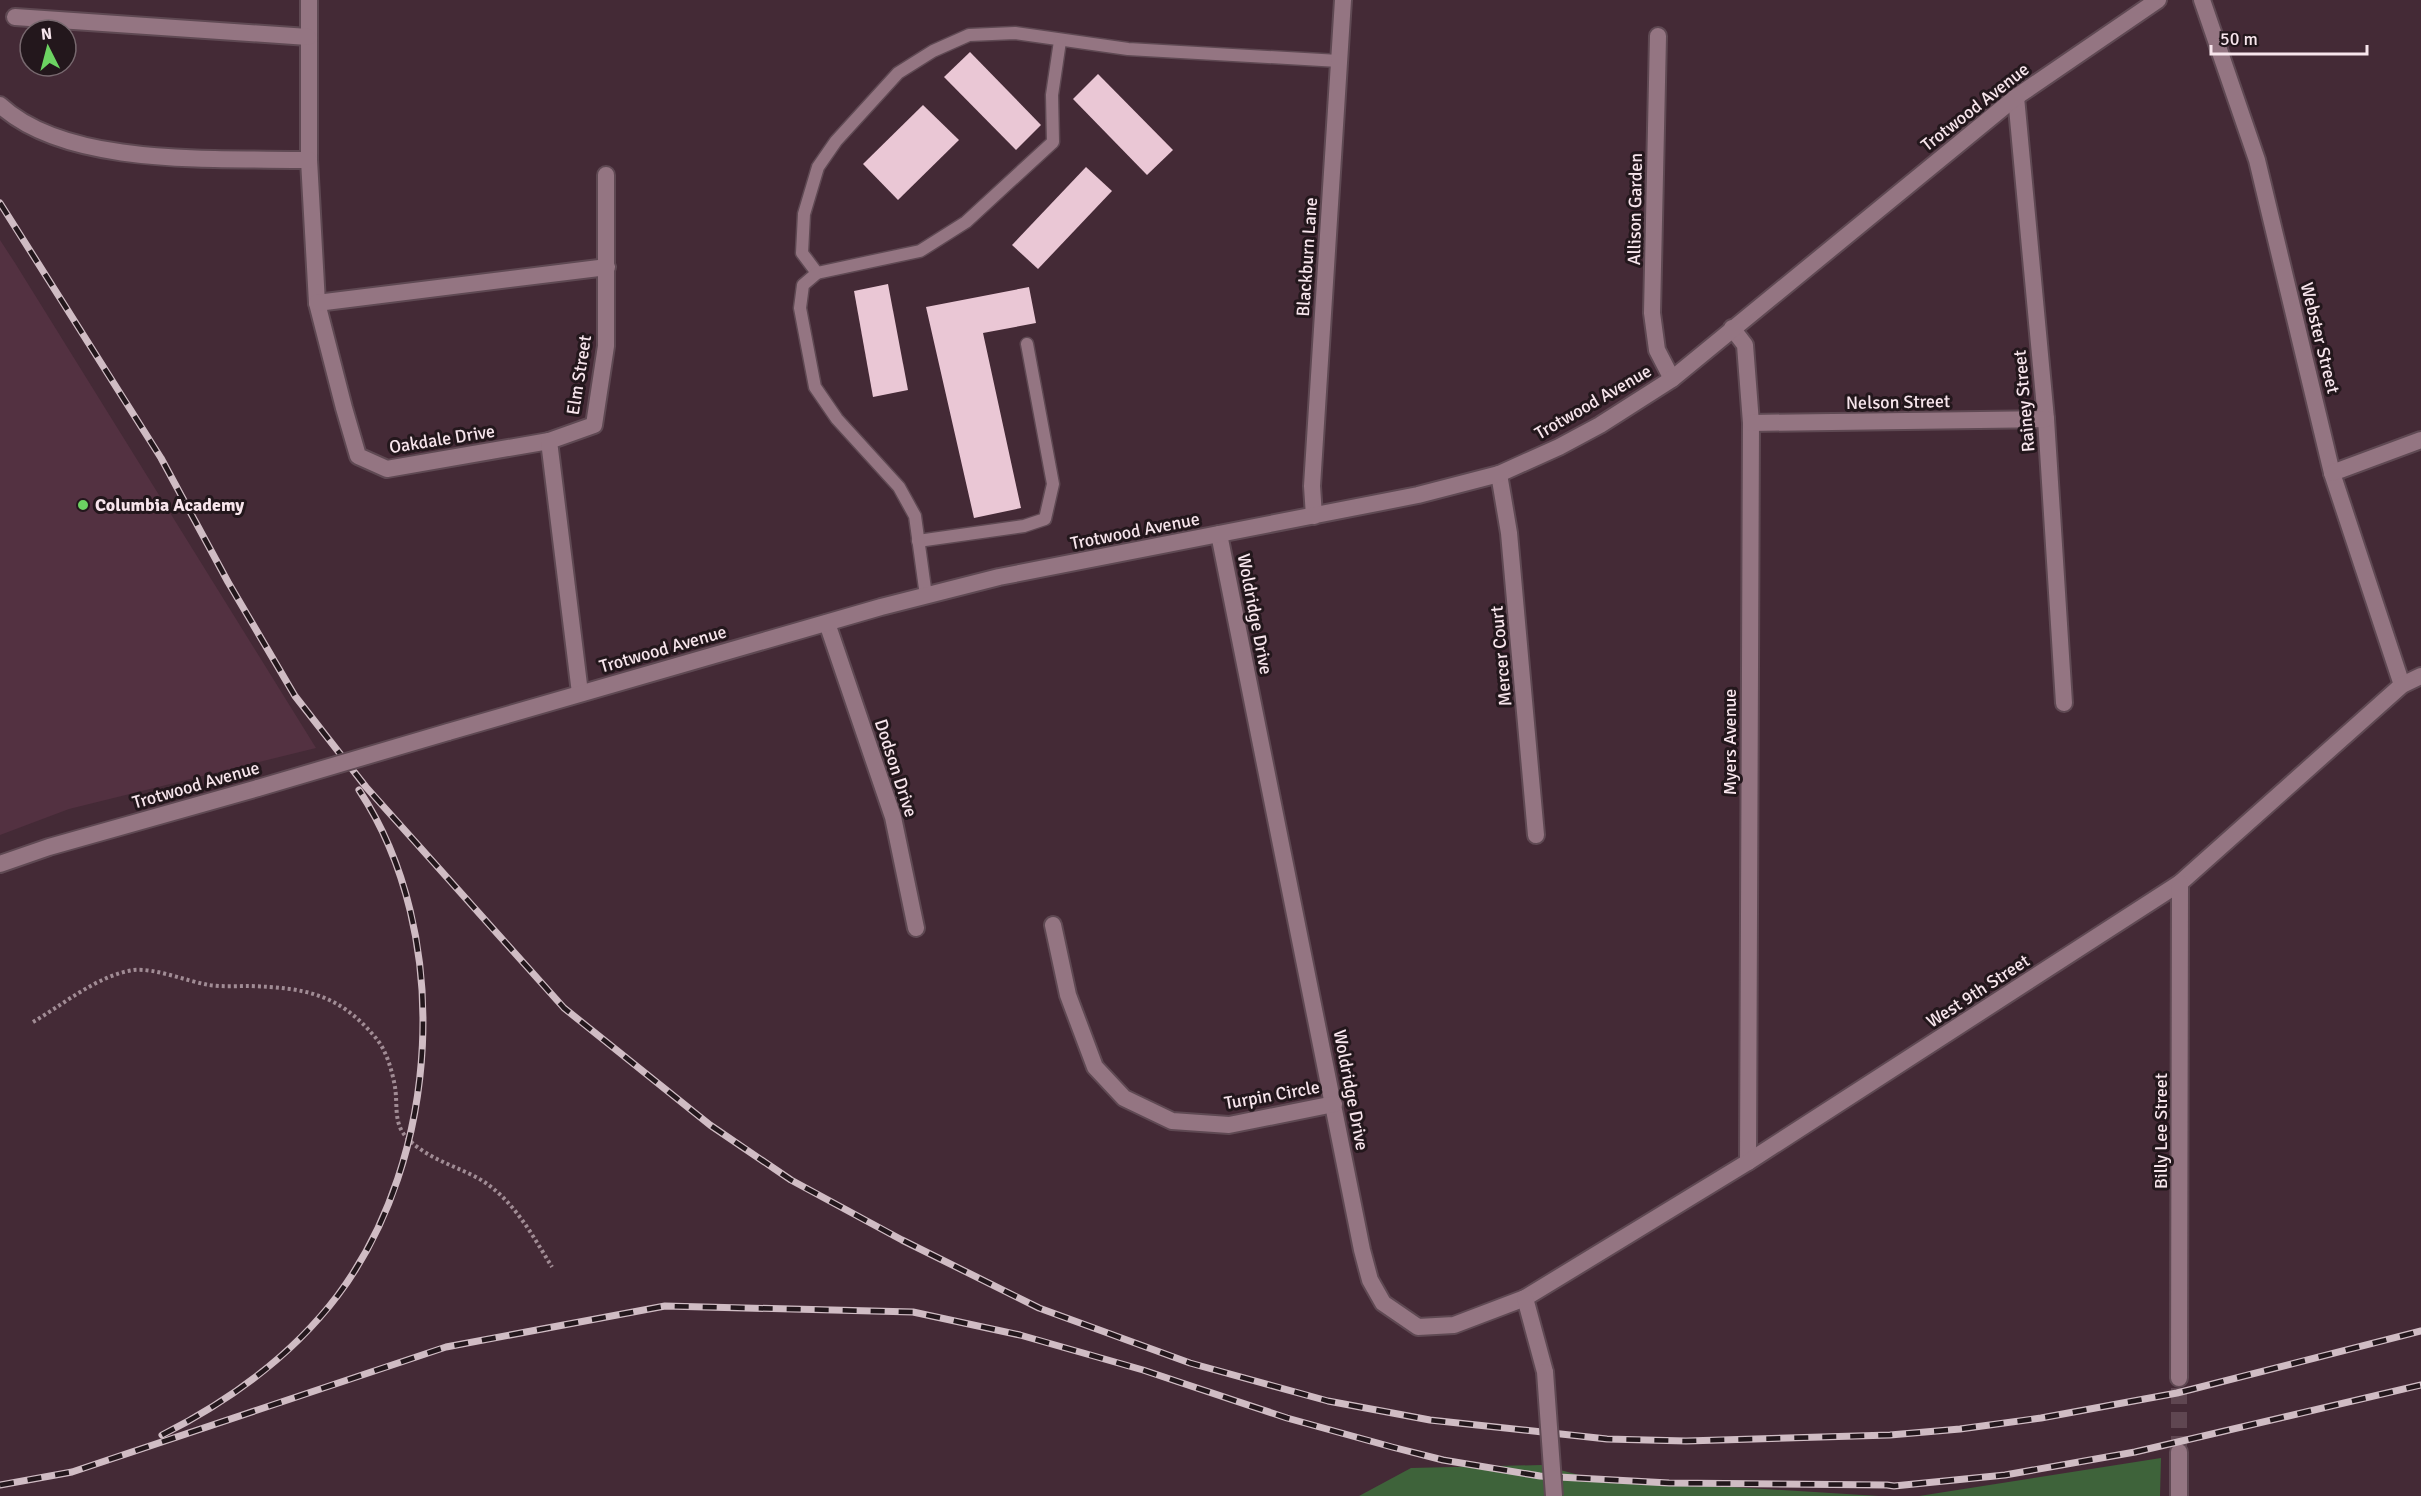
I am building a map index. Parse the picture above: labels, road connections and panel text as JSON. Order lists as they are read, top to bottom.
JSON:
{
  "streets": {
    "street": [
      "Trotwood Avenue",
      "Allison Garden",
      "Blackburn Lane",
      "Webster Street",
      "Elm Street",
      "Rainey Street",
      "Nelson Street",
      "Oakdale Drive",
      "Woldridge Drive",
      "Mercer Court",
      "Myers Avenue",
      "Dodson Drive",
      "West 9th Street",
      "Turpin Circle",
      "Billy Lee Street"
    ]
  },
  "crossings": [
    ["Trotwood Avenue", "Allison Garden"],
    ["Trotwood Avenue", "Blackburn Lane"],
    ["Trotwood Avenue", "Rainey Street"],
    ["Trotwood Avenue", "Woldridge Drive"],
    ["Trotwood Avenue", "Mercer Court"],
    ["Trotwood Avenue", "Myers Avenue"],
    ["Trotwood Avenue", "Dodson Drive"],
    ["Webster Street", "West 9th Street"],
    ["Elm Street", "Oakdale Drive"],
    ["Rainey Street", "Nelson Street"],
    ["Nelson Street", "Myers Avenue"],
    ["Woldridge Drive", "West 9th Street"],
    ["Woldridge Drive", "Turpin Circle"],
    ["Myers Avenue", "West 9th Street"],
    ["West 9th Street", "Billy Lee Street"]
  ],
  "places": ["Columbia Academy"],
  "scale_bar": "50 m",
  "north": "top"
}
